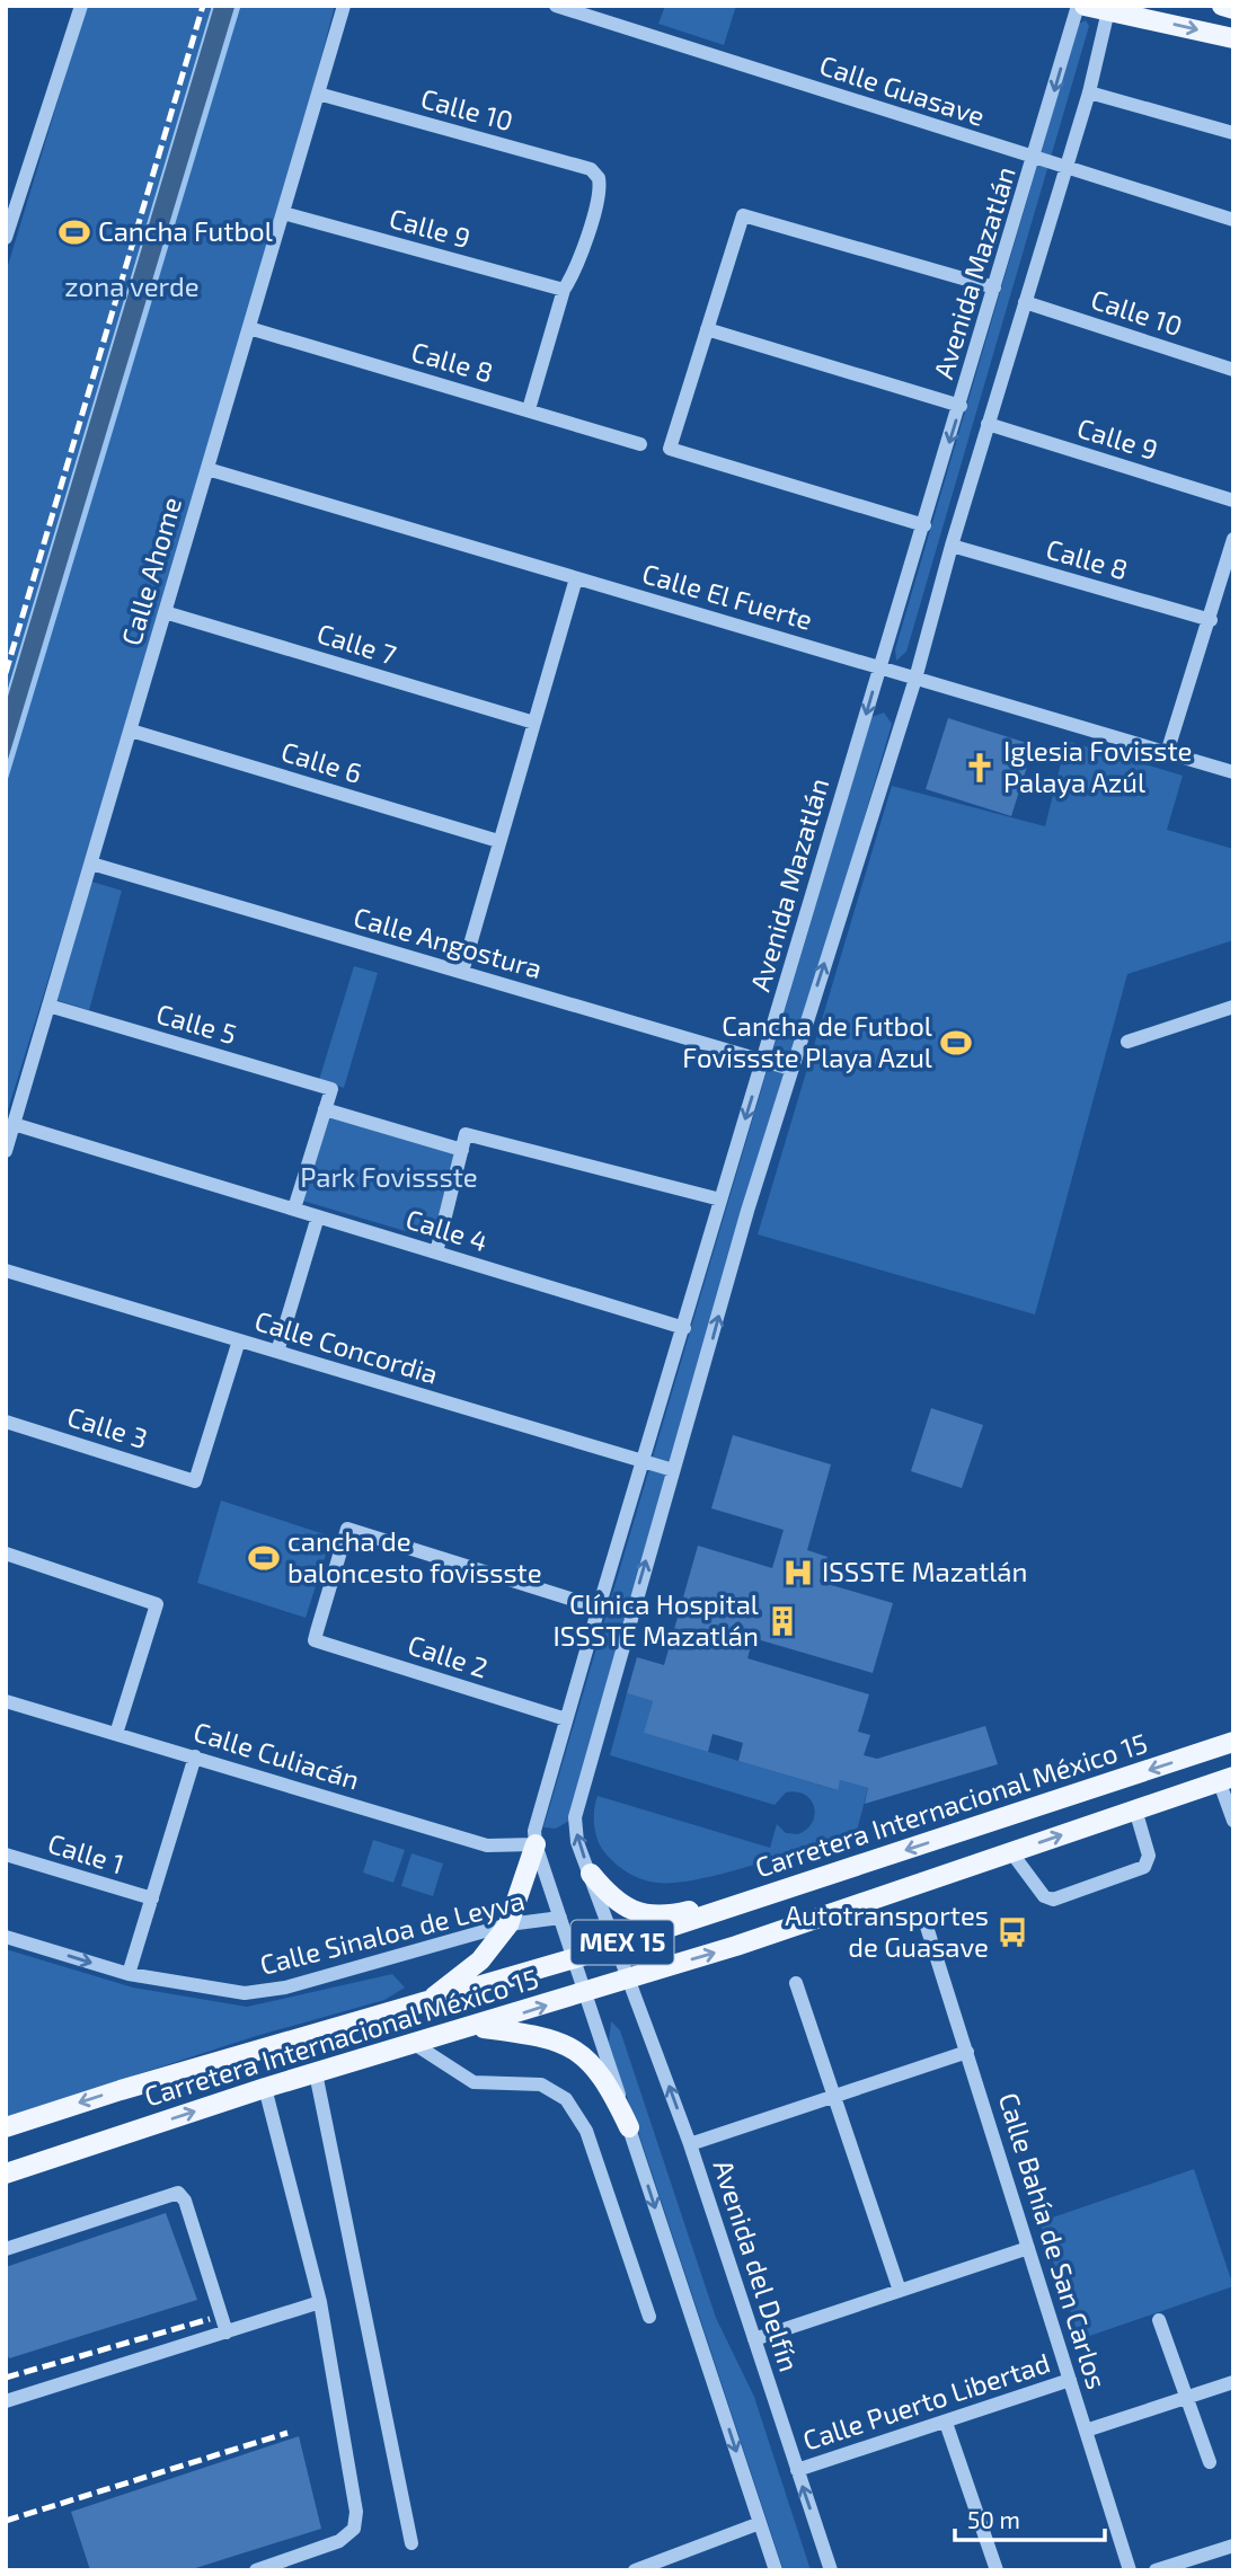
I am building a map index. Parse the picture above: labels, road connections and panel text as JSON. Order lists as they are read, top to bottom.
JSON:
{
  "streets": {
    "main road": ["Carretera Internacional México 15", "MEX 15"],
    "street": [
      "Calle Guasave",
      "Calle 10",
      "Calle 9",
      "Avenida Mazatlán",
      "Calle 8",
      "Calle Ahome",
      "Calle El Fuerte",
      "Calle 7",
      "Calle 6",
      "Calle Angostura",
      "Calle 5",
      "Calle 4",
      "Calle Concordia",
      "Calle 3",
      "Calle 2",
      "Calle Culiacán",
      "Calle 1",
      "Calle Sinaloa de Leyva",
      "Calle Bahía de San Carlos",
      "Avenida del Delfín",
      "Calle Puerto Libertad"
    ]
  },
  "crossings": [
    ["Calle Guasave", "Avenida Mazatlán"],
    ["Calle 10", "Calle 9"],
    ["Calle 10", "Avenida Mazatlán"],
    ["Calle 10", "Calle Ahome"],
    ["Calle 9", "Avenida Mazatlán"],
    ["Calle 9", "Calle Ahome"],
    ["Avenida Mazatlán", "Calle 8"],
    ["Avenida Mazatlán", "Calle El Fuerte"],
    ["Avenida Mazatlán", "Calle Angostura"],
    ["Avenida Mazatlán", "Calle 4"],
    ["Avenida Mazatlán", "Calle Concordia"],
    ["Avenida Mazatlán", "Calle 2"],
    ["Avenida Mazatlán", "Calle Culiacán"],
    ["Avenida Mazatlán", "Carretera Internacional México 15"],
    ["Avenida Mazatlán", "Calle Sinaloa de Leyva"],
    ["Calle 8", "Calle Ahome"],
    ["Calle Ahome", "Calle El Fuerte"],
    ["Calle Ahome", "Calle 7"],
    ["Calle Ahome", "Calle 6"],
    ["Calle Ahome", "Calle Angostura"],
    ["Calle Ahome", "Calle 5"],
    ["Calle Ahome", "Calle 4"],
    ["Calle Concordia", "Calle 3"],
    ["Carretera Internacional México 15", "Avenida del Delfín"],
    ["Calle Bahía de San Carlos", "Calle Puerto Libertad"],
    ["Avenida del Delfín", "Calle Puerto Libertad"]
  ],
  "parks": ["zona verde", "Park Fovissste"],
  "places": {
    "sports": ["Cancha Futbol", "Cancha de Futbol Fovissste Playa Azul", "cancha de baloncesto fovissste"],
    "church": ["Iglesia Fovisste Palaya Azúl"],
    "hospital": ["ISSSTE Mazatlán"],
    "building": ["Clínica Hospital ISSSTE Mazatlán"],
    "bus stop": ["Autotransportes de Guasave"]
  },
  "scale_bar": "50 m"
}
